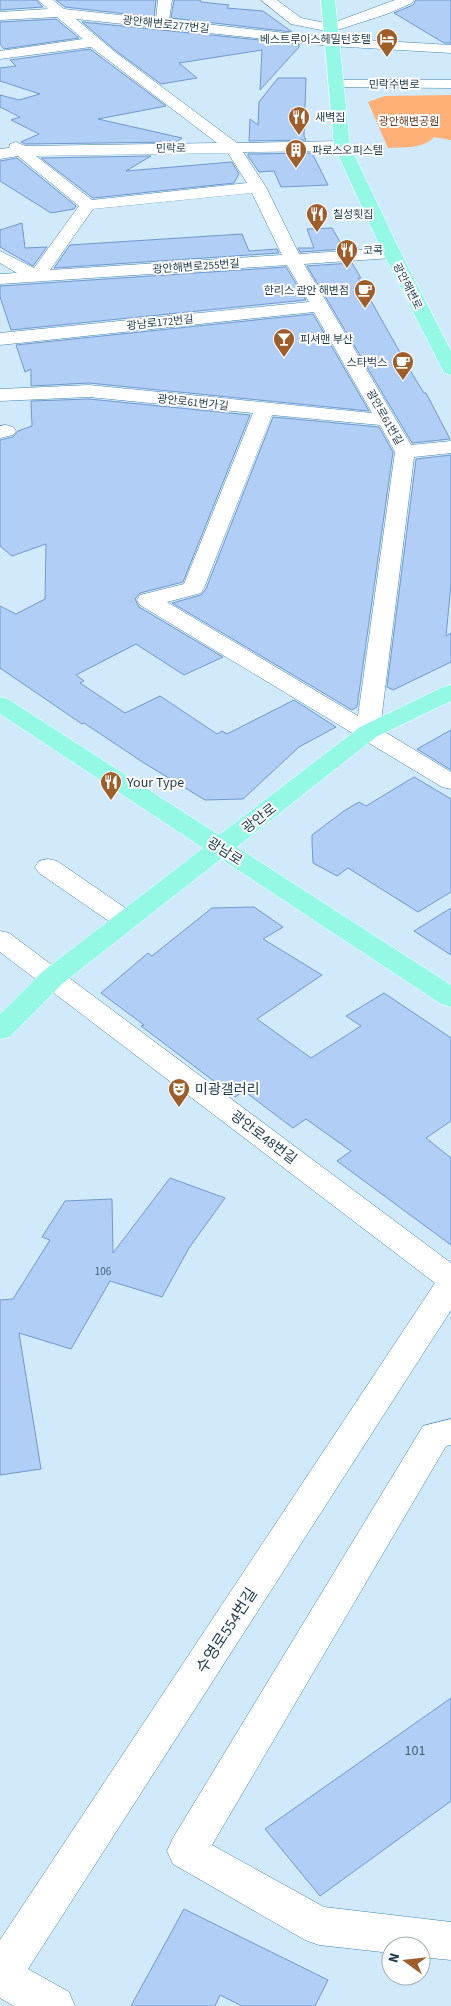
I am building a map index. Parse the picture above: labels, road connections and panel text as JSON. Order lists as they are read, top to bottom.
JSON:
{
  "streets": {
    "main road": ["광안해변로", "광안로", "광남로"],
    "street": [
      "광안해변로277번길",
      "민락수변로",
      "민락로",
      "광안해변로255번길",
      "광남로172번길",
      "광안로61번가길",
      "광안로61번길",
      "광안로48번길",
      "수영로554번길"
    ]
  },
  "crossings": [
    ["광안해변로277번길", "광안해변로"],
    ["광안해변로277번길", "광안로61번길"],
    ["민락수변로", "광안해변로"],
    ["민락로", "광안해변로"],
    ["민락로", "광안로61번길"],
    ["광안해변로255번길", "광안해변로"],
    ["광안해변로255번길", "광안로61번길"],
    ["광남로172번길", "광안로61번길"],
    ["광안로61번가길", "광안로61번길"],
    ["광안로61번길", "광안로"],
    ["광안로", "광남로"],
    ["광안로", "광안로48번길"]
  ],
  "parks": ["광안해변공원"],
  "places": {
    "hotel": ["베스트루이스헤밀턴호텔"],
    "restaurant": [
      "새벽집",
      "칠성횟집",
      "코콕",
      "Your Type"
    ],
    "building": ["파로스오피스텔"],
    "cafe": ["한리스 관안 해변점", "스타벅스"],
    "bar": ["피셔맨 부산"],
    "theatre": ["미광갤러리"]
  },
  "house_numbers": ["106", "101"],
  "north": "left"
}
